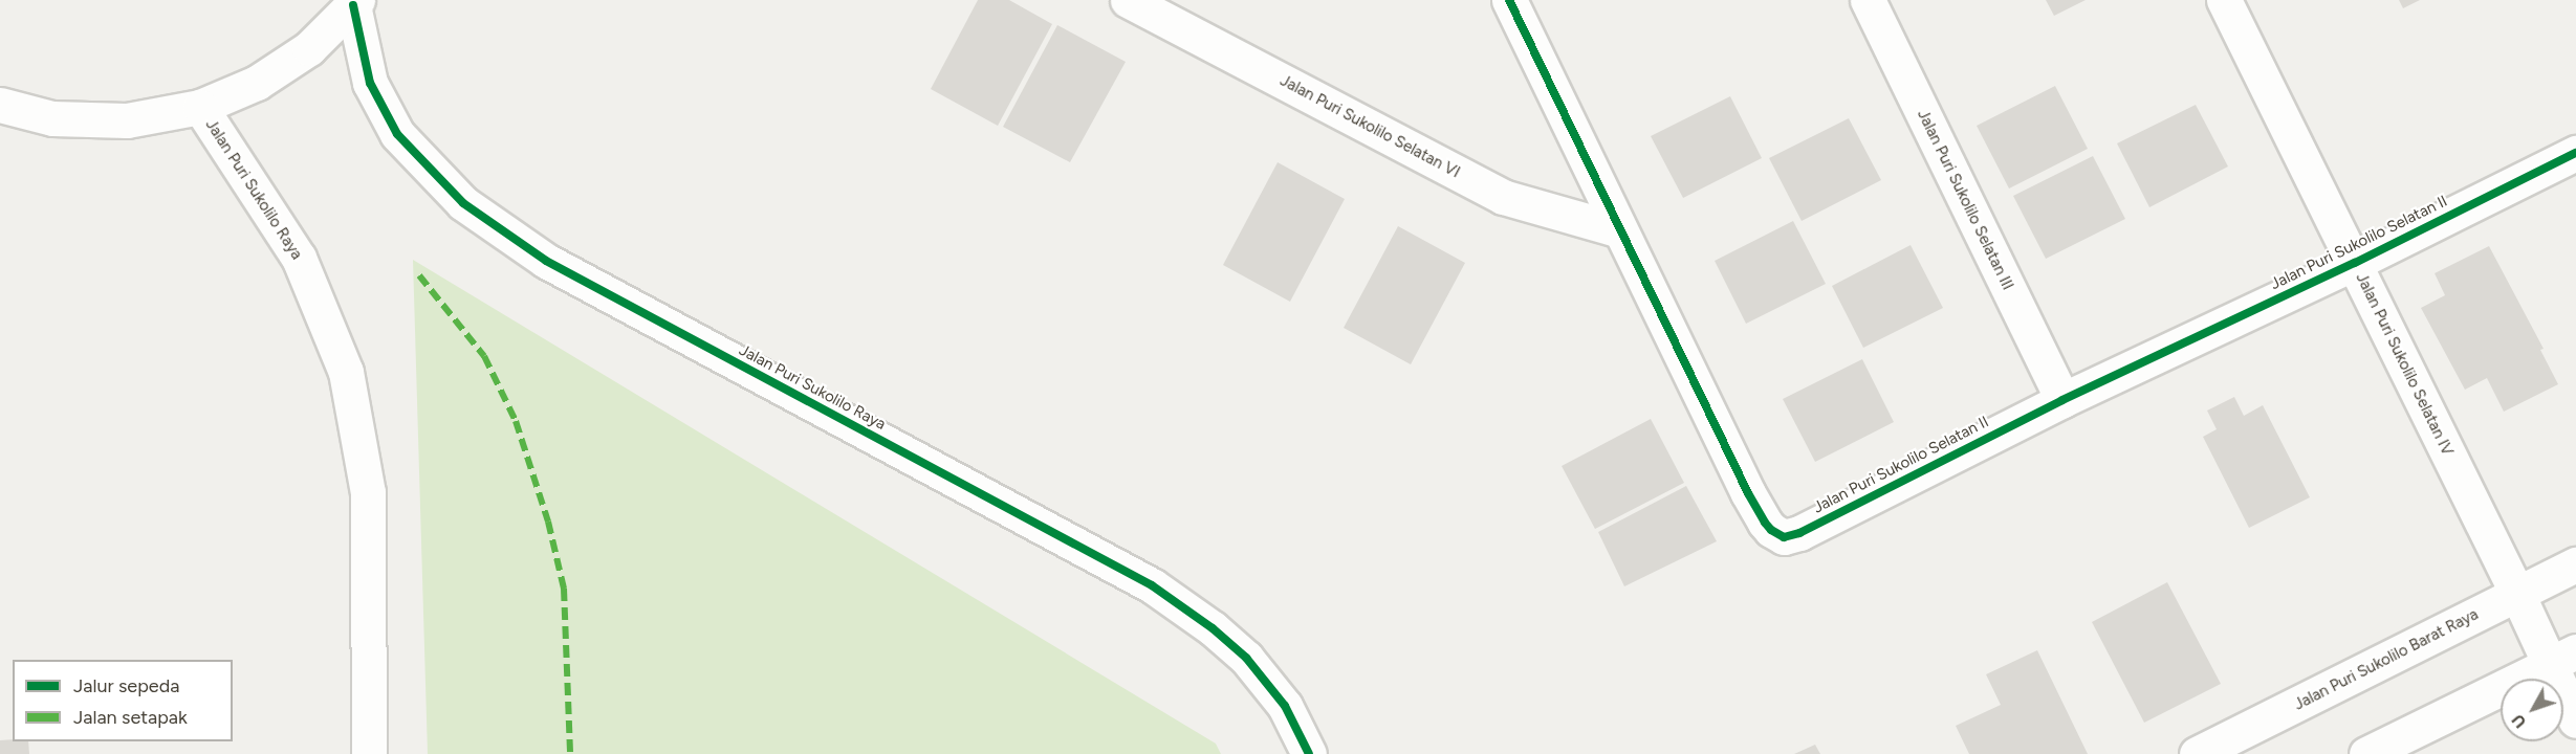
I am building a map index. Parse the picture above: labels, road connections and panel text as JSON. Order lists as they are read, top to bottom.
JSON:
{
  "streets": {
    "street": [
      "Jalan Puri Sukolilo Selatan VI",
      "Jalan Puri Sukolilo Raya",
      "Jalan Puri Sukolilo Selatan III",
      "Jalan Puri Sukolilo Selatan II",
      "Jalan Puri Sukolilo Selatan IV",
      "Jalan Puri Sukolilo Barat Raya"
    ]
  },
  "crossings": [
    ["Jalan Puri Sukolilo Selatan VI", "Jalan Puri Sukolilo Selatan II"],
    ["Jalan Puri Sukolilo Selatan III", "Jalan Puri Sukolilo Selatan II"],
    ["Jalan Puri Sukolilo Selatan II", "Jalan Puri Sukolilo Selatan IV"],
    ["Jalan Puri Sukolilo Selatan IV", "Jalan Puri Sukolilo Barat Raya"]
  ],
  "legend": ["Jalur sepeda", "Jalan setapak"],
  "north": "bottom left"
}
